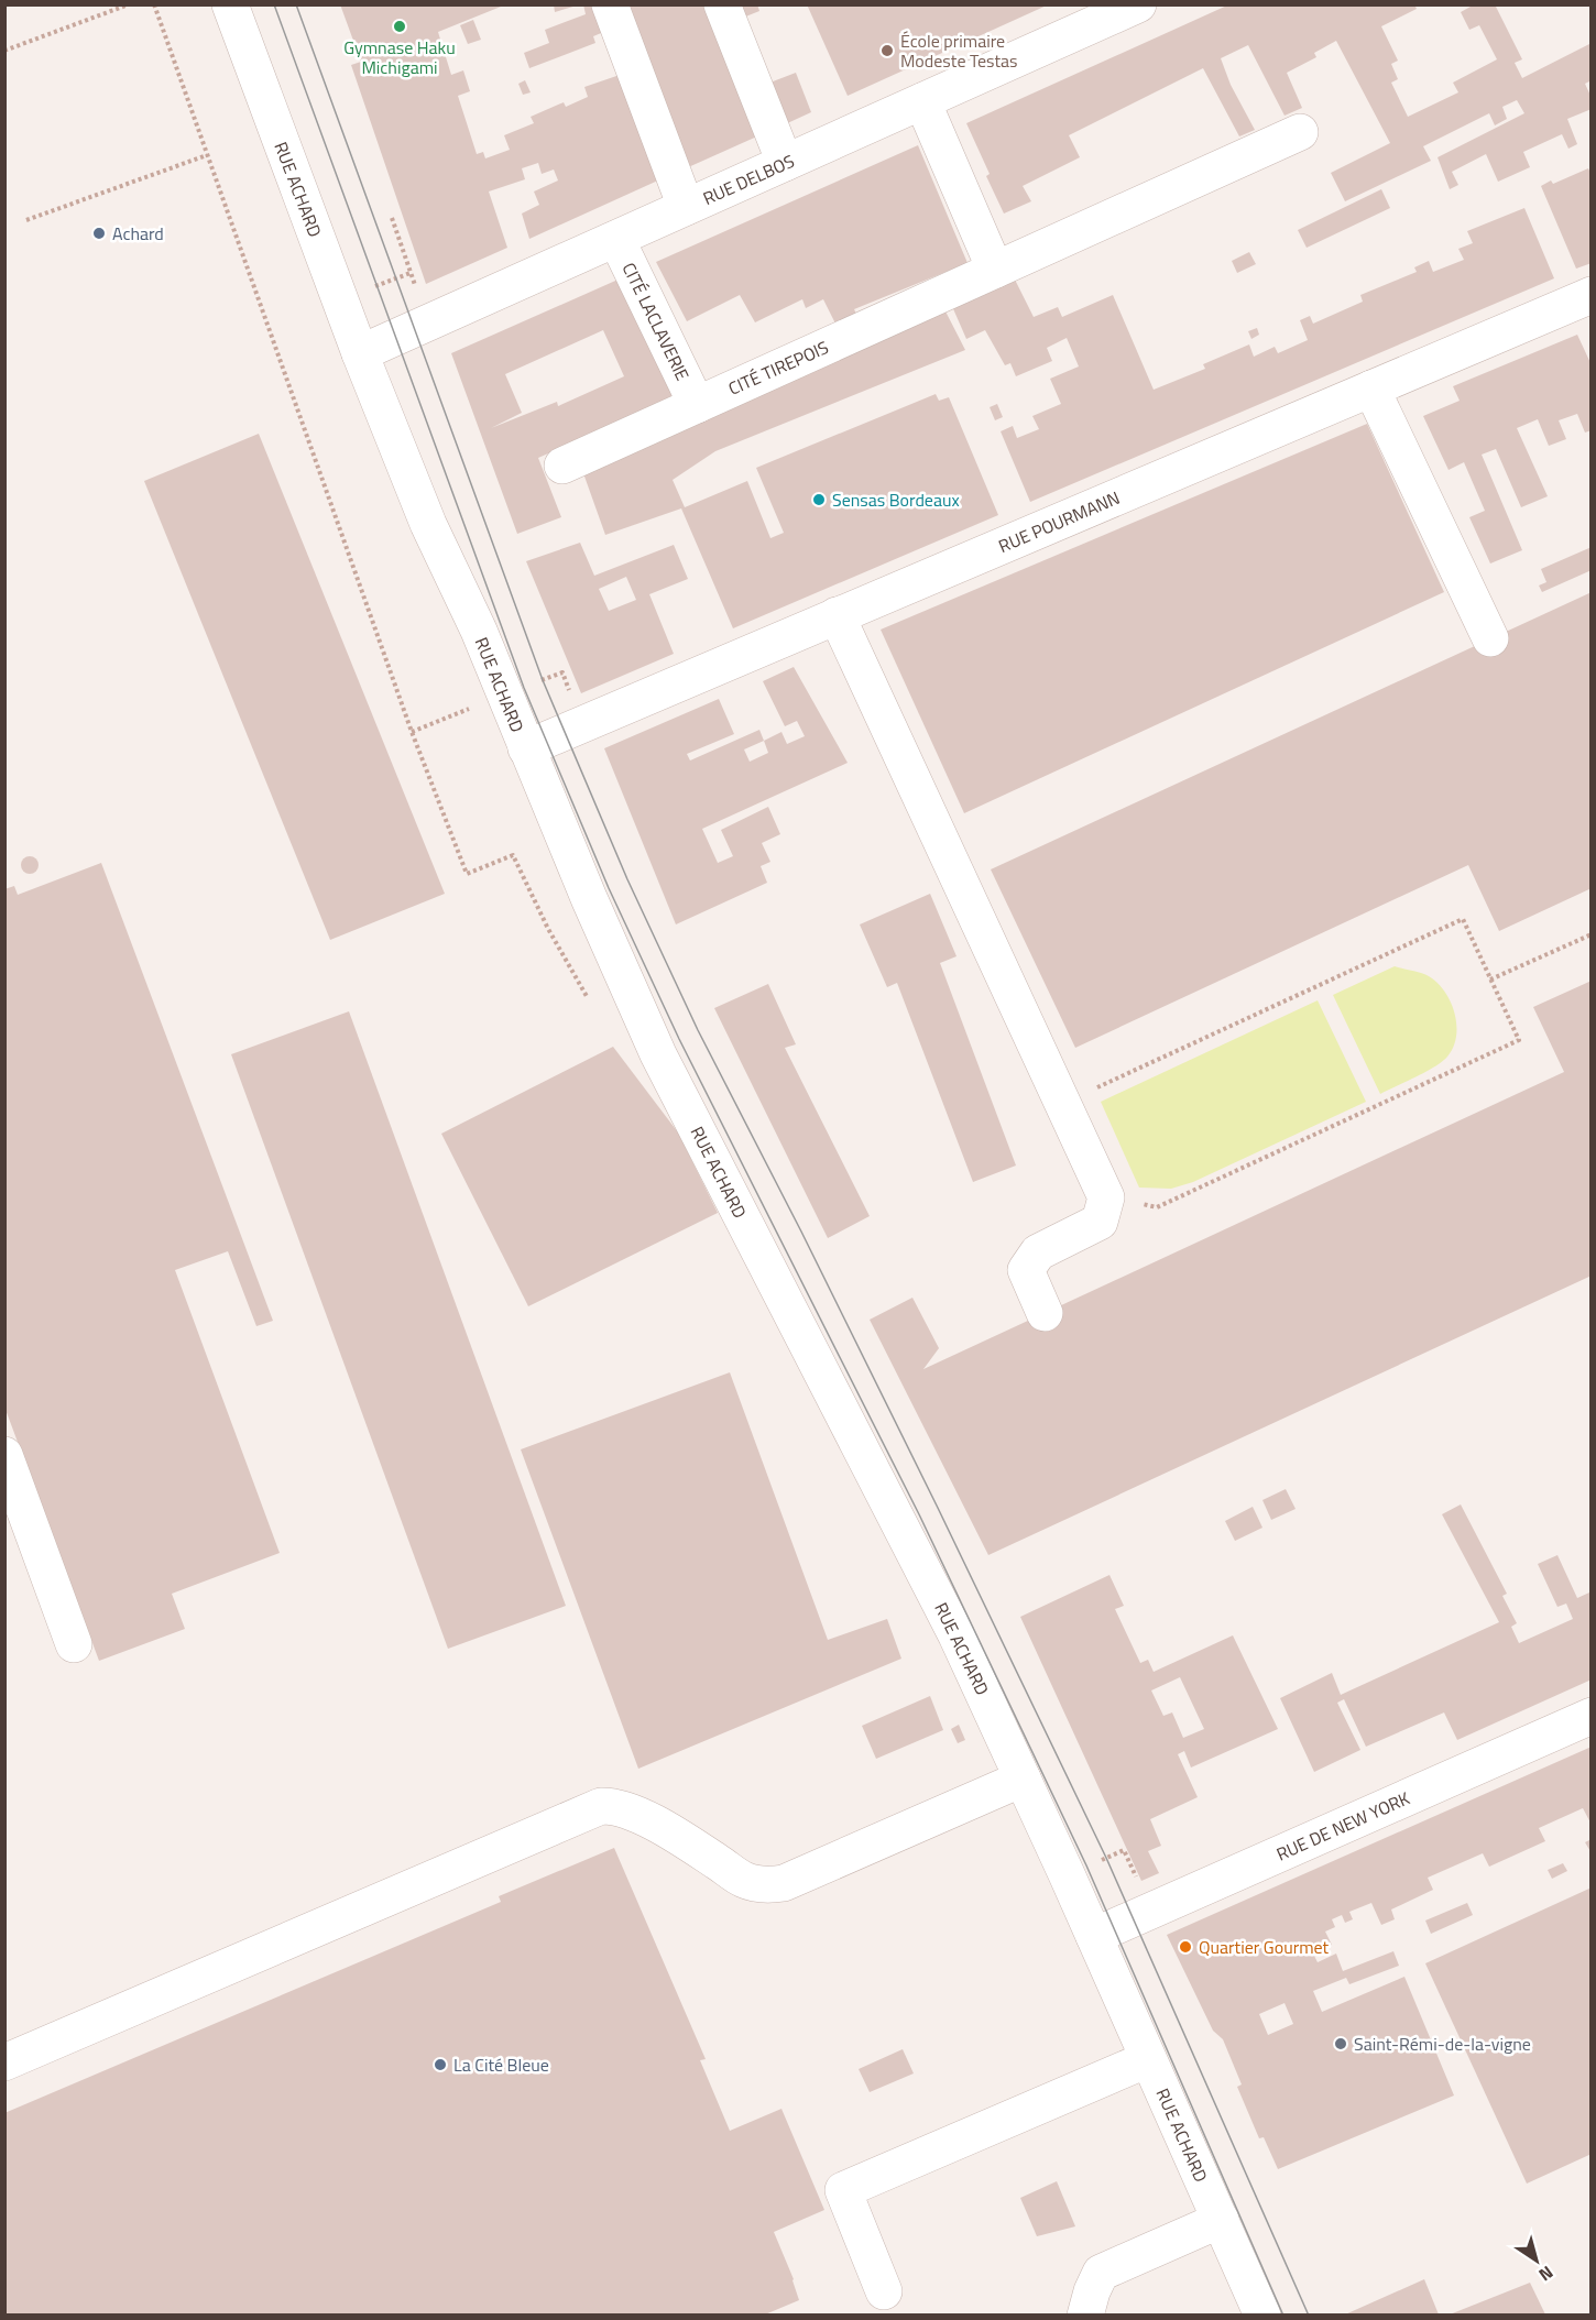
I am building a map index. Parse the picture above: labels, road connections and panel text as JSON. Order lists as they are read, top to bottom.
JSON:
{
  "streets": {
    "street": [
      "RUE DELBOS",
      "RUE ACHARD",
      "CITÉ LACLAVERIE",
      "CITÉ TIREPOIS",
      "RUE POURMANN",
      "RUE DE NEW YORK"
    ]
  },
  "crossings": [
    ["RUE DELBOS", "RUE ACHARD"],
    ["RUE DELBOS", "CITÉ LACLAVERIE"],
    ["RUE ACHARD", "RUE POURMANN"],
    ["RUE ACHARD", "RUE DE NEW YORK"],
    ["CITÉ LACLAVERIE", "CITÉ TIREPOIS"]
  ],
  "places": [
    "Gymnase Haku Michigami",
    "École primaire Modeste Testas",
    "Achard",
    "Sensas Bordeaux",
    "Quartier Gourmet",
    "Saint-Rémi-de-la-vigne",
    "La Cité Bleue"
  ],
  "north": "bottom right"
}
